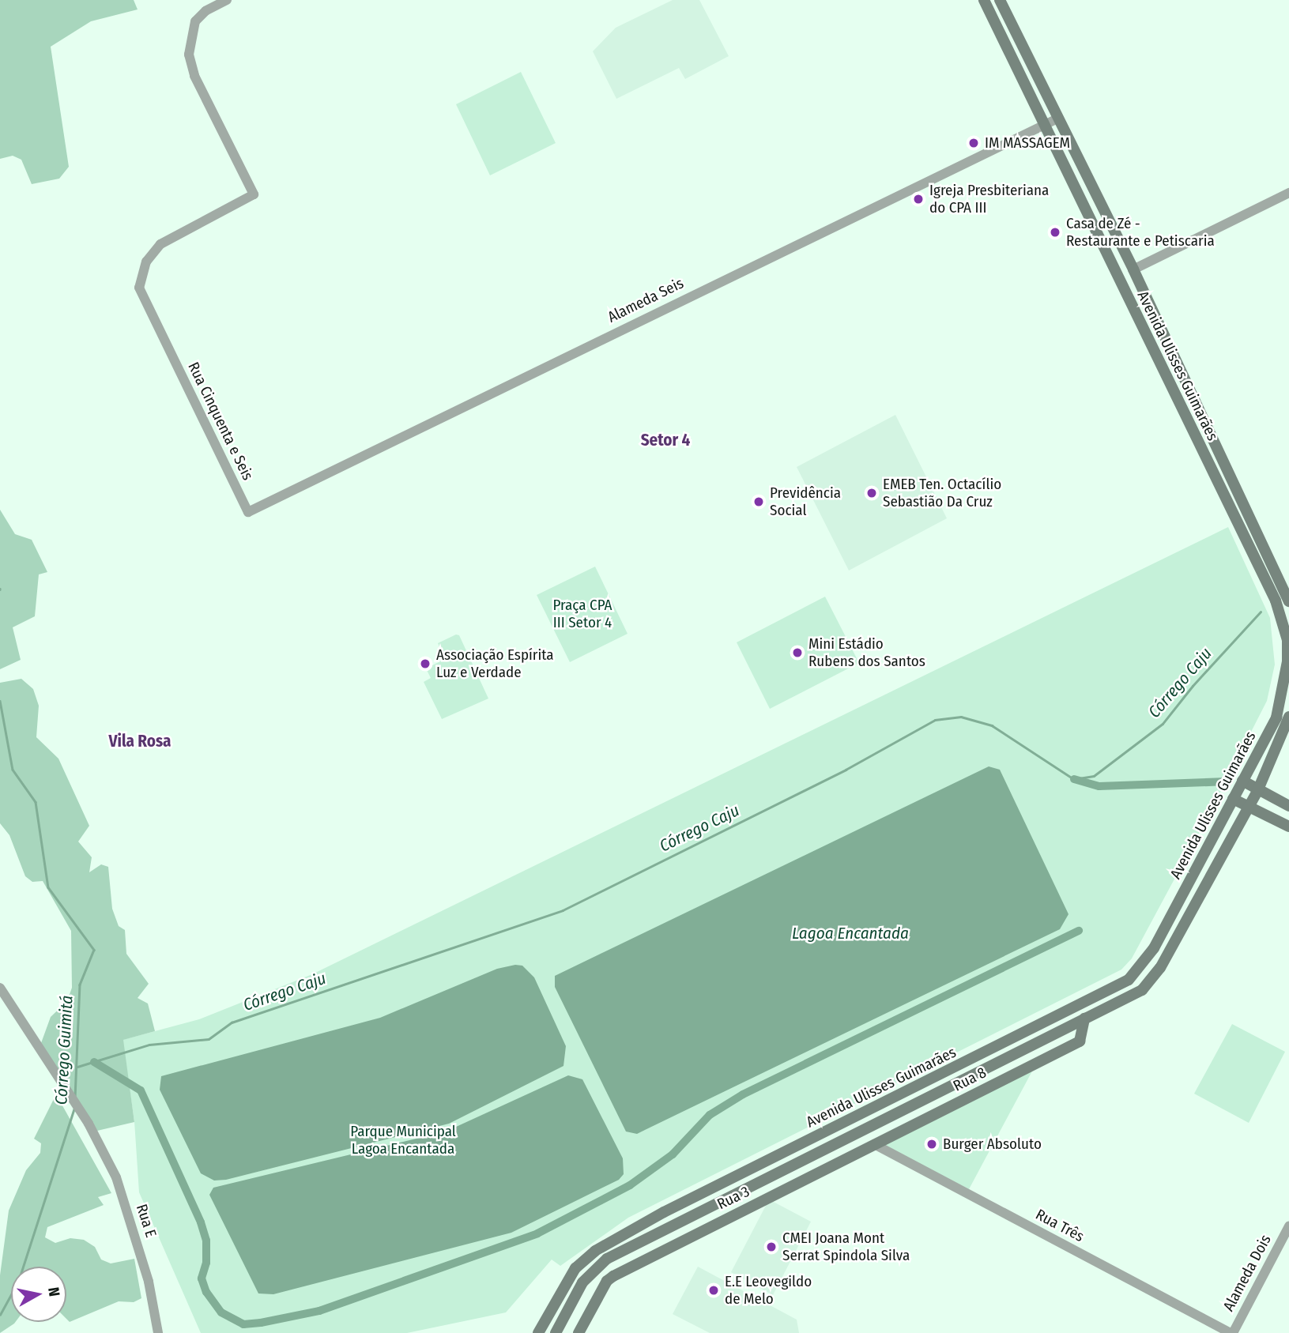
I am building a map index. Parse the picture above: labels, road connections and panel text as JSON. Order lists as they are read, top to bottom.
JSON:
{
  "streets": {
    "main road": ["Avenida Ulisses Guimarães", "Rua 8", "Rua 3"],
    "street": [
      "Alameda Seis",
      "Rua Cinquenta e Seis",
      "Rua E",
      "Rua Três",
      "Alameda Dois"
    ]
  },
  "crossings": [
    ["Alameda Seis", "Avenida Ulisses Guimarães"],
    ["Alameda Seis", "Rua Cinquenta e Seis"],
    ["Avenida Ulisses Guimarães", "Rua 8"],
    ["Rua 8", "Rua 3"],
    ["Rua 8", "Rua Três"],
    ["Rua 3", "Rua Três"],
    ["Rua Três", "Alameda Dois"]
  ],
  "districts": ["Setor 4", "Vila Rosa"],
  "water": ["Córrego Caju", "Lagoa Encantada", "Córrego Guimitá"],
  "parks": ["Praça CPA III Setor 4", "Parque Municipal Lagoa Encantada"],
  "places": [
    "IM MASSAGEM",
    "Igreja Presbiteriana do CPA III",
    "Casa de Zé - Restaurante e Petiscaria",
    "EMEB Ten. Octacílio Sebastião Da Cruz",
    "Previdência Social",
    "Mini Estádio Rubens dos Santos",
    "Associação Espírita Luz e Verdade",
    "Burger Absoluto",
    "CMEI Joana Mont Serrat Spindola Silva",
    "E.E Leovegildo de Melo"
  ],
  "north": "right"
}
